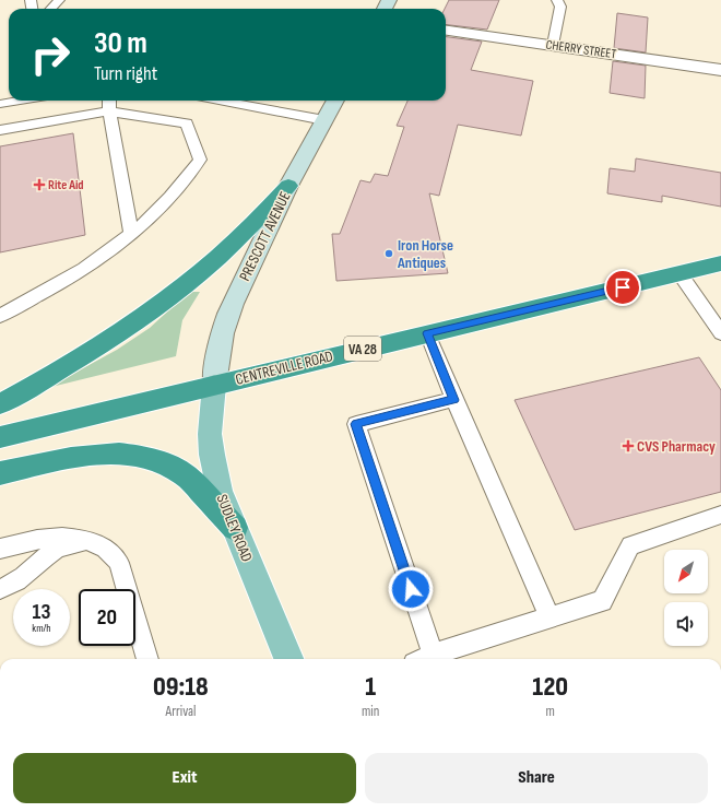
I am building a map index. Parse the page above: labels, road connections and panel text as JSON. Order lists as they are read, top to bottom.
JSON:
{
  "streets": {
    "highway": ["VA 28", "CENTREVILLE ROAD"],
    "main road": ["PRESCOTT AVENUE", "SUDLEY ROAD"],
    "street": ["CHERRY STREET"]
  },
  "crossings": [
    ["PRESCOTT AVENUE", "CENTREVILLE ROAD"],
    ["PRESCOTT AVENUE", "SUDLEY ROAD"],
    ["CENTREVILLE ROAD", "SUDLEY ROAD"]
  ],
  "places": {
    "health": ["Rite Aid", "CVS Pharmacy"],
    "other": ["Iron Horse Antiques"]
  },
  "north": "bottom left",
  "page": {
    "turn": ["30 m", "Turn right"],
    "speed": "13 km/h",
    "limit": "20",
    "eta": [
      "09:18",
      "Arrival",
      "1",
      "min",
      "120",
      "m"
    ],
    "buttons": ["Exit", "Share"]
  }
}
